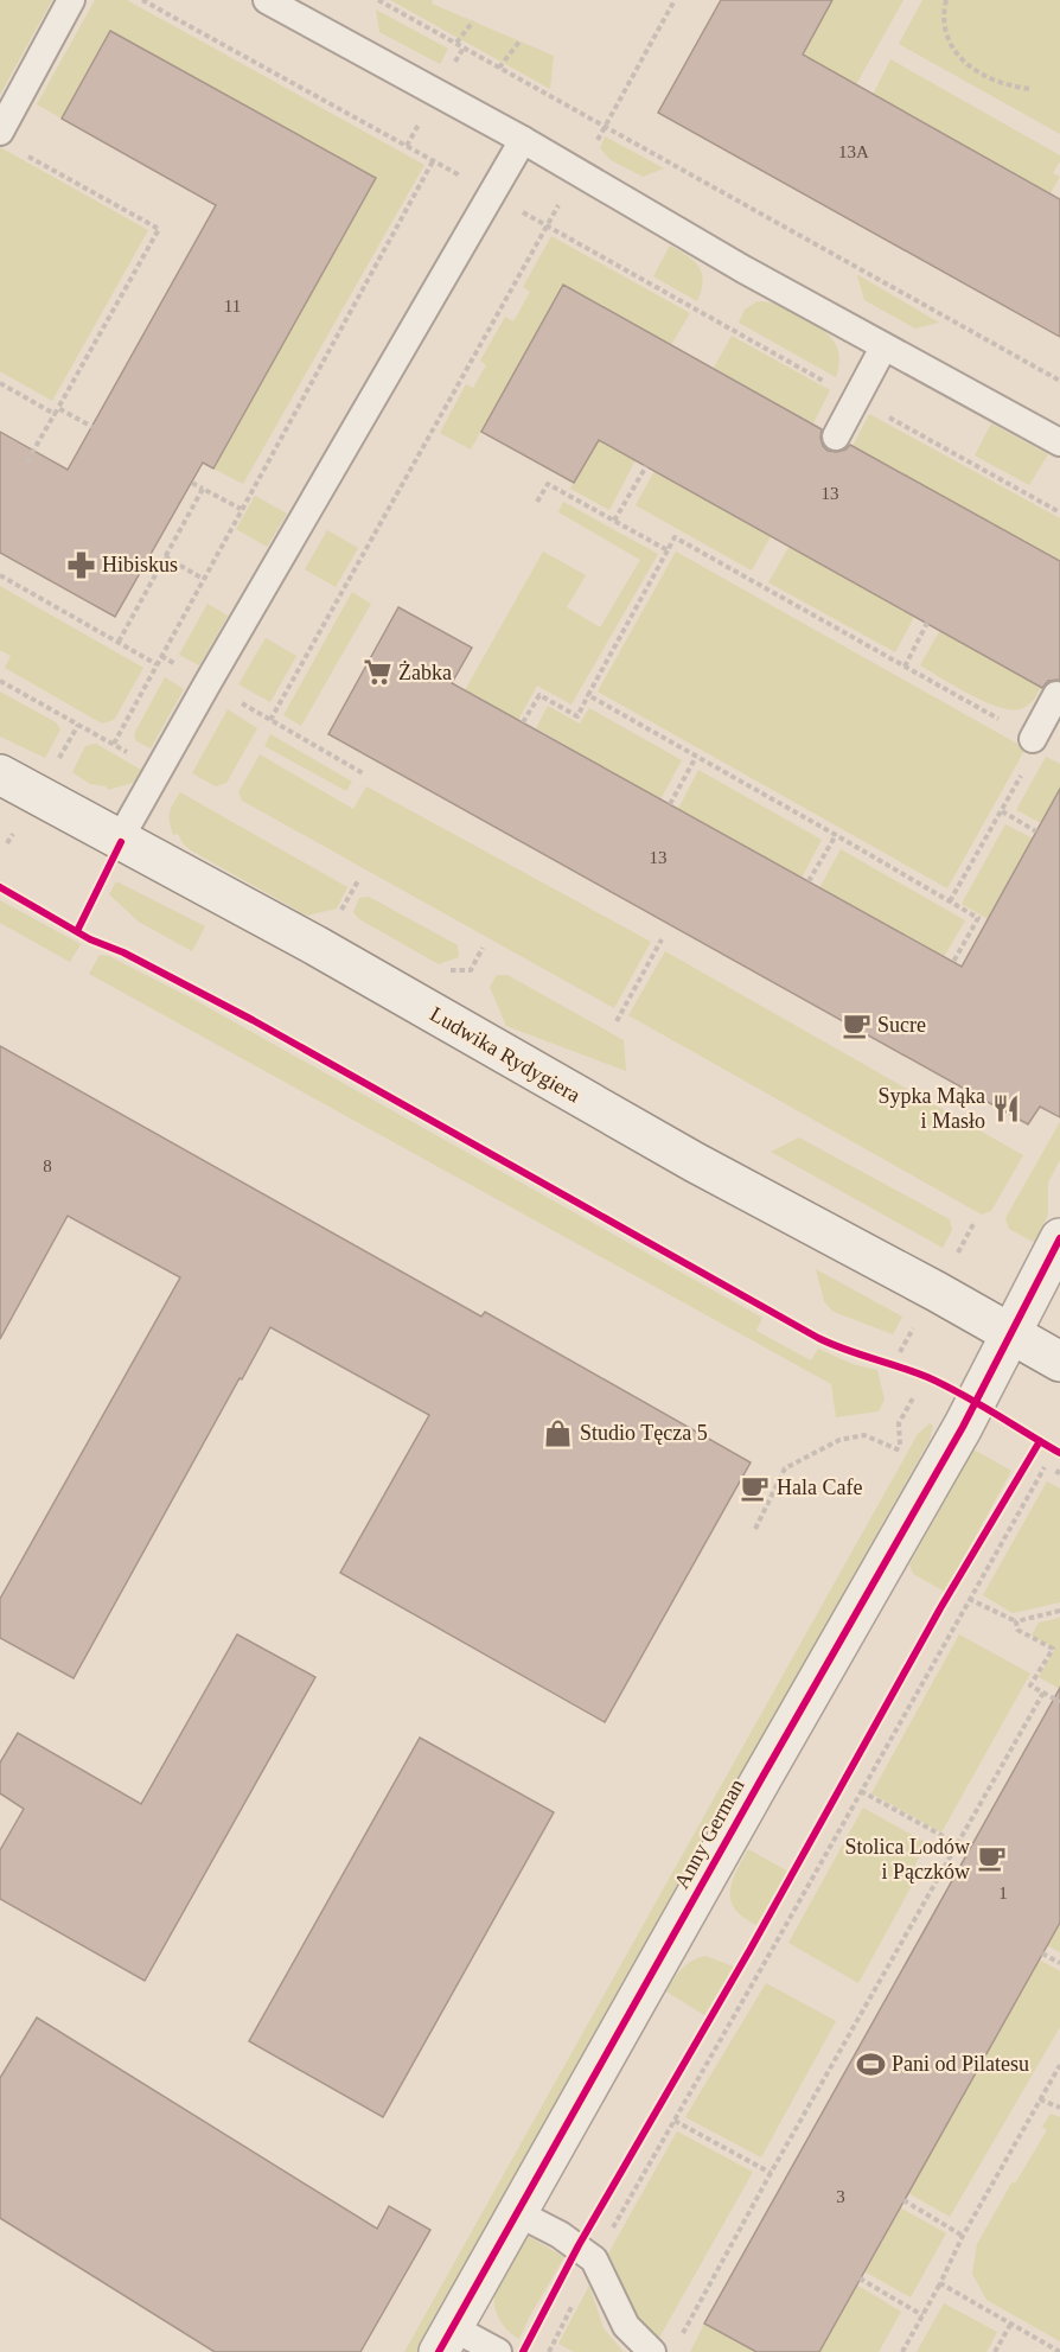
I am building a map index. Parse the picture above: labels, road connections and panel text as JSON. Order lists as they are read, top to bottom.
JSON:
{
  "streets": {
    "street": ["Ludwika Rydygiera", "Anny German"]
  },
  "crossings": [
    ["Ludwika Rydygiera", "Anny German"]
  ],
  "places": {
    "pharmacy": ["Hibiskus"],
    "supermarket": ["Żabka"],
    "cafe": ["Sucre", "Hala Cafe", "Stolica Lodów i Pączków"],
    "restaurant": ["Sypka Mąka i Masło"],
    "shop": ["Studio Tęcza 5"],
    "sports": ["Pani od Pilatesu"]
  },
  "house_numbers": [
    "13A",
    "11",
    "13",
    "13",
    "8",
    "1",
    "3"
  ]
}
